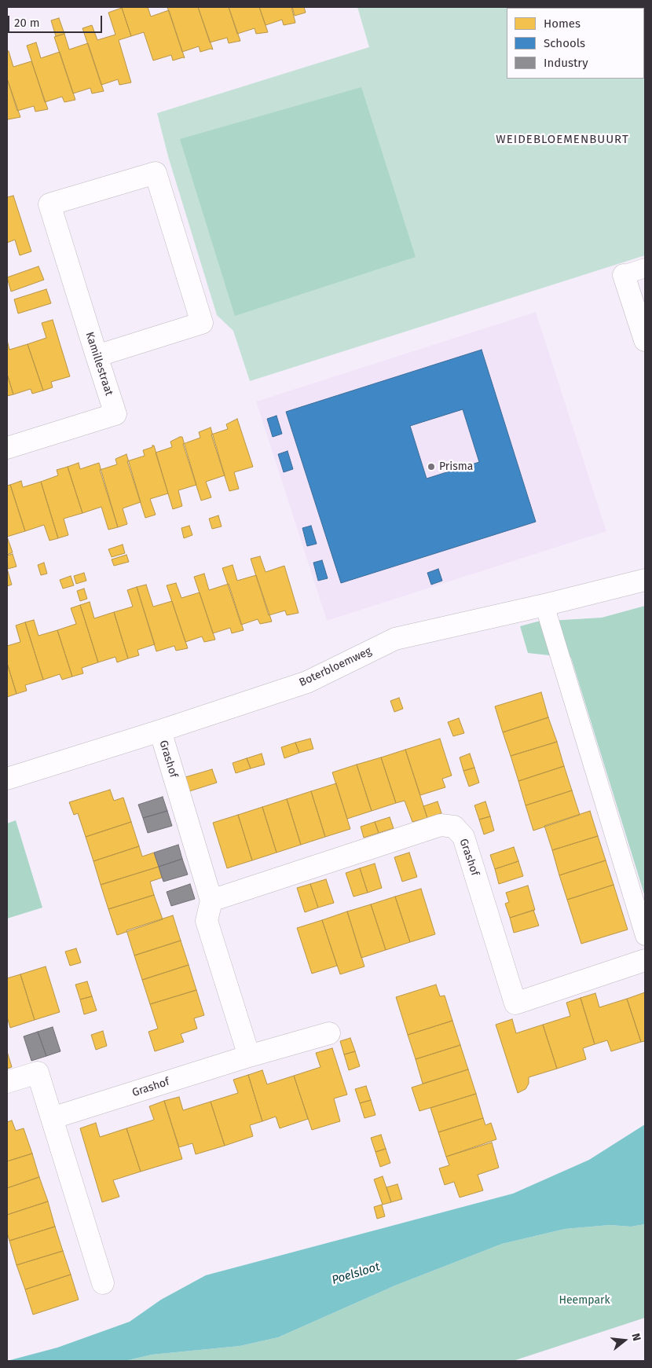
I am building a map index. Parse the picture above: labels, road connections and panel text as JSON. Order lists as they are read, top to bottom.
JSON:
{
  "streets": {
    "street": ["Kamillestraat", "Boterbloemweg", "Grashof"]
  },
  "crossings": [
    ["Boterbloemweg", "Grashof"]
  ],
  "districts": ["WEIDEBLOEMENBUURT"],
  "water": ["Poelsloot"],
  "parks": ["Heempark"],
  "places": ["Prisma"],
  "legend": ["Homes", "Schools", "Industry"],
  "scale_bar": "20 m",
  "north": "right"
}
